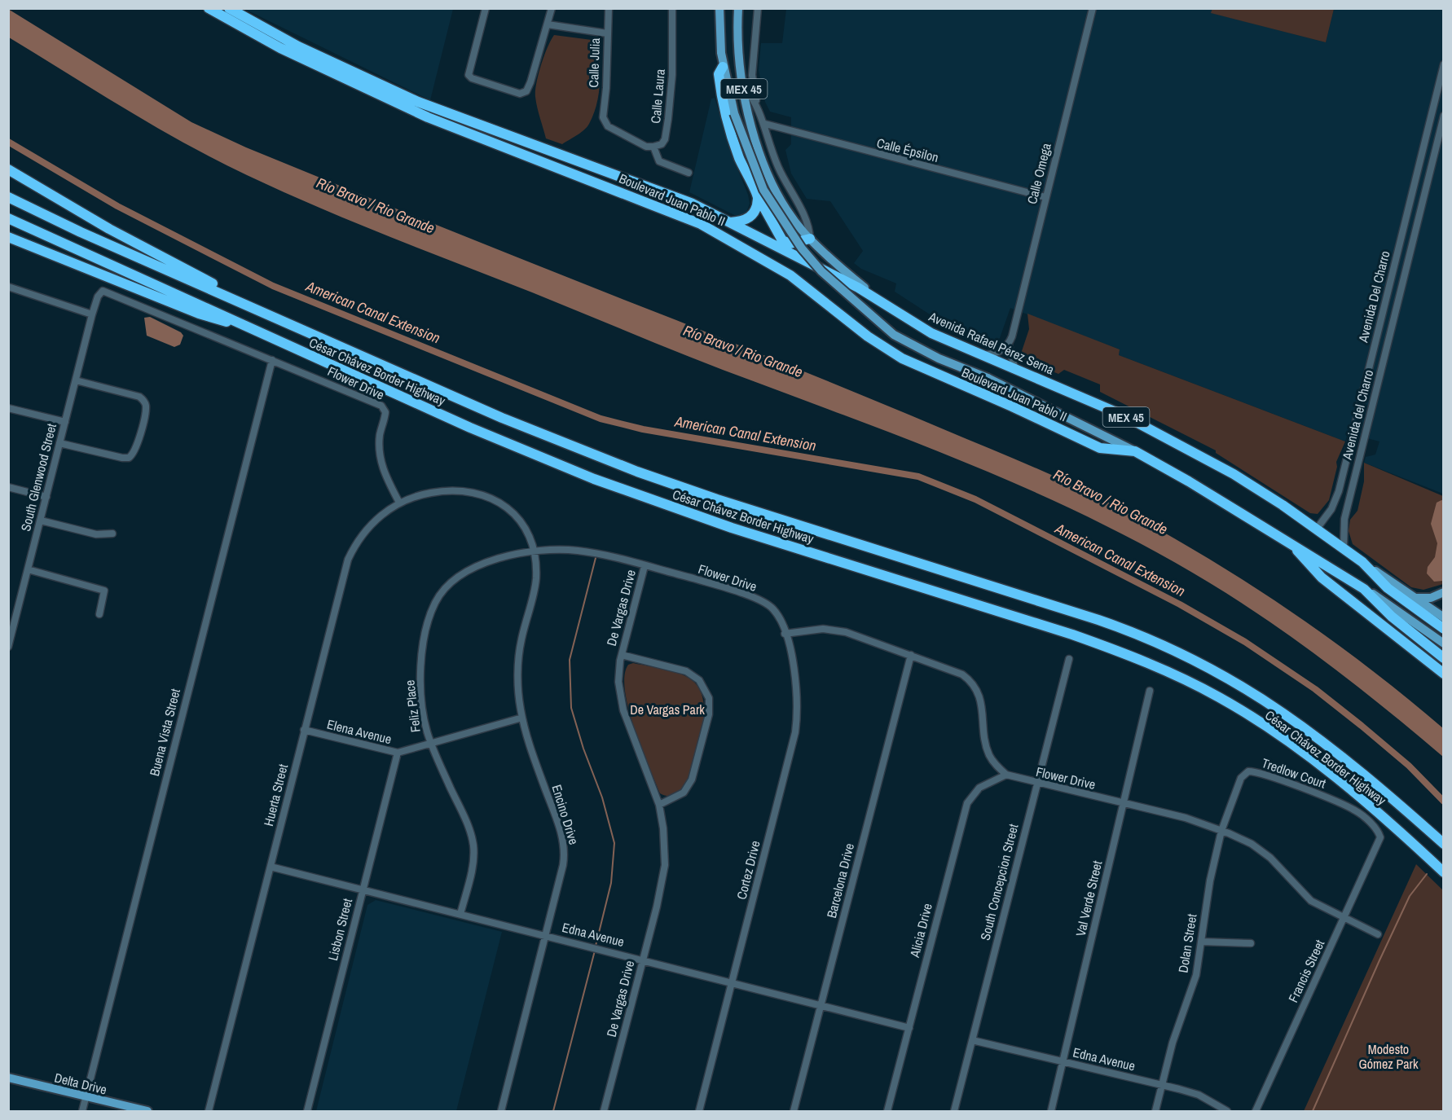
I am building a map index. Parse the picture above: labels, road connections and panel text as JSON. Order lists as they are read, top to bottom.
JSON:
{
  "streets": {
    "highway": [
      "MEX 45",
      "Boulevard Juan Pablo II",
      "Avenida Rafael Pérez Serna",
      "César Chávez Border Highway"
    ],
    "main road": ["Delta Drive"],
    "street": [
      "Calle Julia",
      "Calle Laura",
      "Calle Épsilon",
      "Calle Omega",
      "Avenida Del Charro",
      "Flower Drive",
      "Avenida del Charro",
      "South Glenwood Street",
      "De Vargas Drive",
      "Feliz Place",
      "Elena Avenue",
      "Buena Vista Street",
      "Tredlow Court",
      "Huerta Street",
      "Encino Drive",
      "Cortez Drive",
      "Barcelona Drive",
      "South Concepcion Street",
      "Val Verde Street",
      "Lisbon Street",
      "Alicia Drive",
      "Edna Avenue",
      "Dolan Street",
      "Francis Street"
    ]
  },
  "crossings": [
    ["Calle Julia", "Calle Laura"],
    ["MEX 45", "Boulevard Juan Pablo II"],
    ["MEX 45", "Avenida Rafael Pérez Serna"],
    ["Calle Épsilon", "Calle Omega"],
    ["Boulevard Juan Pablo II", "Avenida Rafael Pérez Serna"],
    ["Avenida Del Charro", "Avenida Rafael Pérez Serna"],
    ["Avenida Rafael Pérez Serna", "Avenida del Charro"],
    ["Flower Drive", "South Glenwood Street"],
    ["Flower Drive", "De Vargas Drive"],
    ["Flower Drive", "Feliz Place"],
    ["Flower Drive", "Buena Vista Street"],
    ["Flower Drive", "Huerta Street"],
    ["Flower Drive", "Encino Drive"],
    ["Flower Drive", "Cortez Drive"],
    ["Flower Drive", "South Concepcion Street"],
    ["Flower Drive", "Val Verde Street"],
    ["Flower Drive", "Alicia Drive"],
    ["Flower Drive", "Dolan Street"],
    ["Flower Drive", "Francis Street"],
    ["De Vargas Drive", "Edna Avenue"],
    ["Feliz Place", "Elena Avenue"],
    ["Feliz Place", "Encino Drive"],
    ["Feliz Place", "Edna Avenue"],
    ["Elena Avenue", "Huerta Street"],
    ["Elena Avenue", "Encino Drive"],
    ["Elena Avenue", "Lisbon Street"],
    ["Buena Vista Street", "Delta Drive"],
    ["Tredlow Court", "Dolan Street"],
    ["Tredlow Court", "Francis Street"],
    ["Huerta Street", "Edna Avenue"],
    ["Encino Drive", "Edna Avenue"],
    ["Cortez Drive", "Edna Avenue"],
    ["Barcelona Drive", "Edna Avenue"],
    ["South Concepcion Street", "Edna Avenue"],
    ["Val Verde Street", "Edna Avenue"],
    ["Lisbon Street", "Edna Avenue"],
    ["Alicia Drive", "Edna Avenue"],
    ["Edna Avenue", "Dolan Street"]
  ],
  "water": ["Río Bravo / Rio Grande", "American Canal Extension"],
  "parks": ["De Vargas Park", "Modesto Gómez Park"]
}
